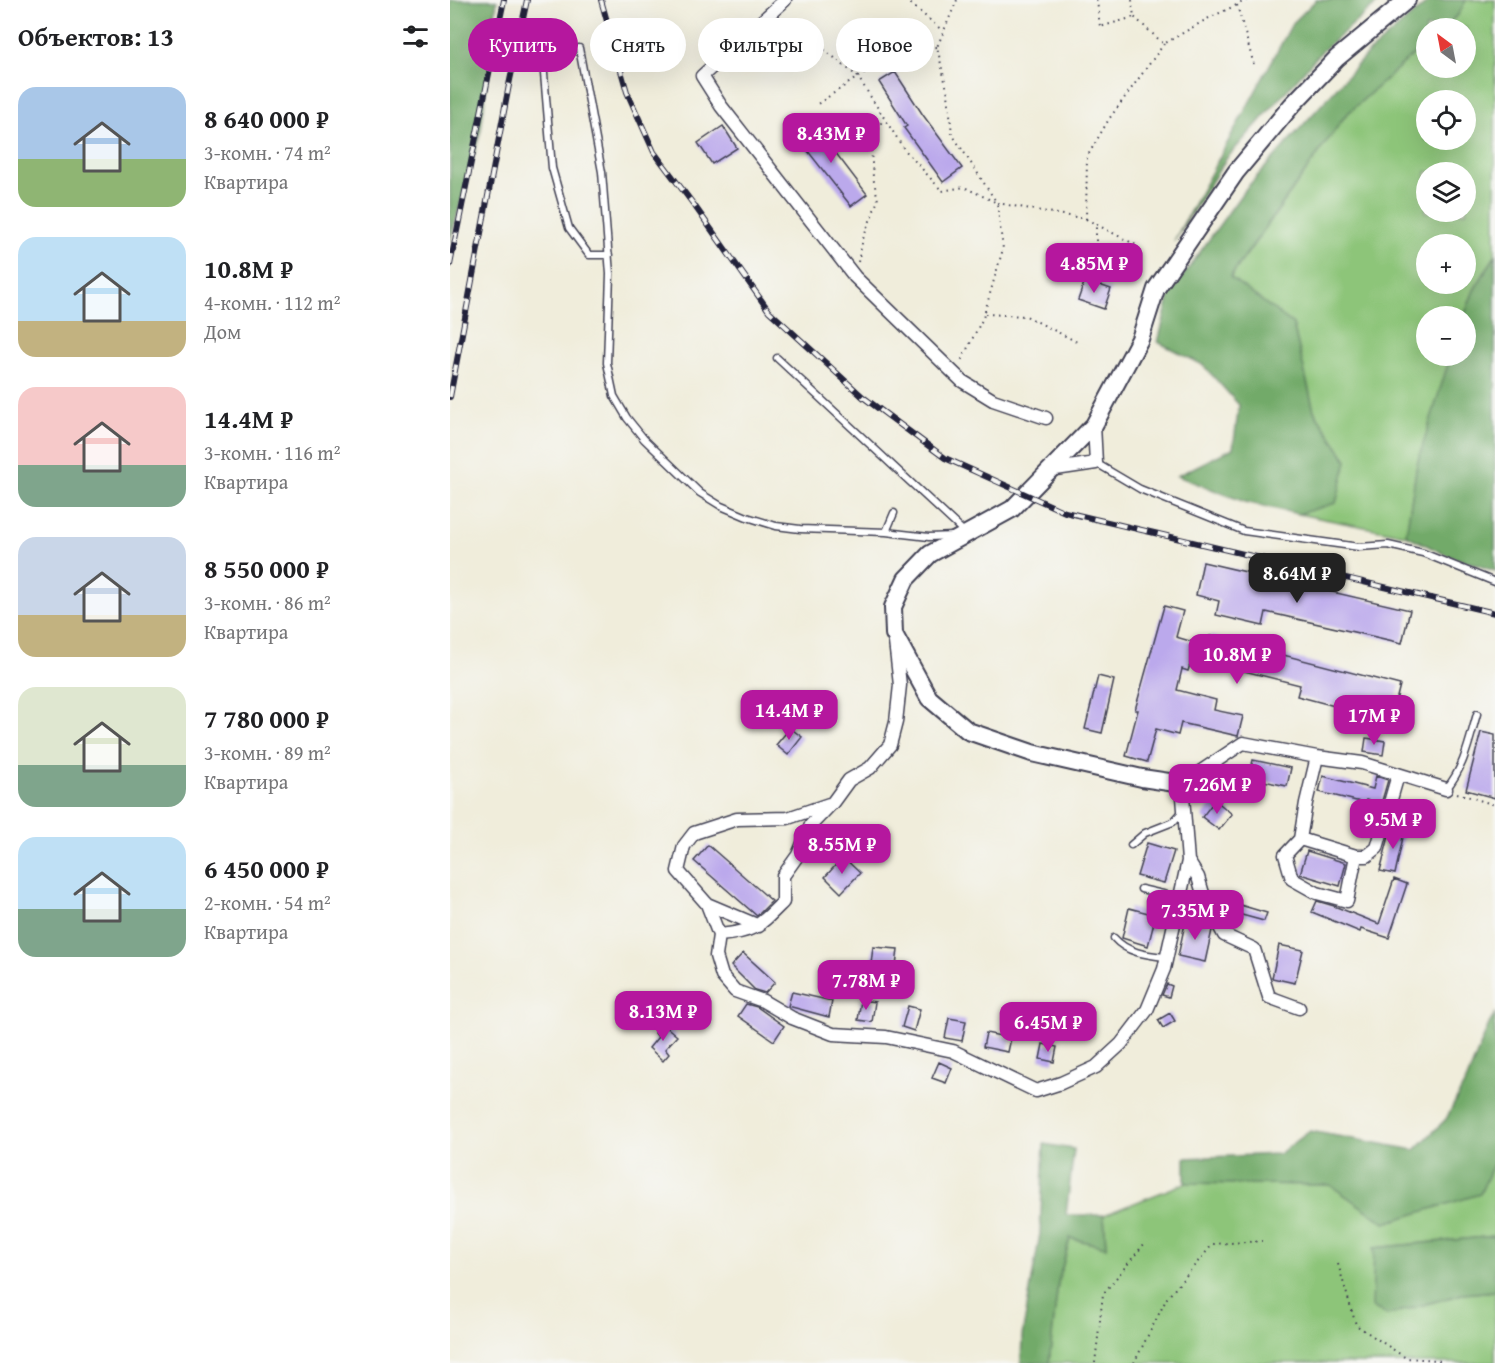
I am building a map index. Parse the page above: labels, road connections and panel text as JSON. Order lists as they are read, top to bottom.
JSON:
{
  "north": "top left",
  "page": {
    "heading": "Объектов: 13",
    "map_buttons": ["+", "−"],
    "chip": [
      "Купить",
      "Снять",
      "Фильтры",
      "Новое"
    ],
    "list": [
      {
        "name": "8 640 000 ₽",
        "note": "3-комн. · 74 m² · Квартира"
      },
      {
        "name": "10.8M ₽",
        "note": "4-комн. · 112 m² · Дом"
      },
      {
        "name": "14.4M ₽",
        "note": "3-комн. · 116 m² · Квартира"
      },
      {
        "name": "8 550 000 ₽",
        "note": "3-комн. · 86 m² · Квартира"
      },
      {
        "name": "7 780 000 ₽",
        "note": "3-комн. · 89 m² · Квартира"
      },
      {
        "name": "6 450 000 ₽",
        "note": "2-комн. · 54 m² · Квартира"
      }
    ],
    "price": [
      "8.43M ₽",
      "4.85M ₽",
      "8.64M ₽",
      "10.8M ₽",
      "14.4M ₽",
      "17M ₽",
      "7.26M ₽",
      "9.5M ₽",
      "8.55M ₽",
      "7.35M ₽",
      "7.78M ₽",
      "8.13M ₽",
      "6.45M ₽"
    ]
  }
}
